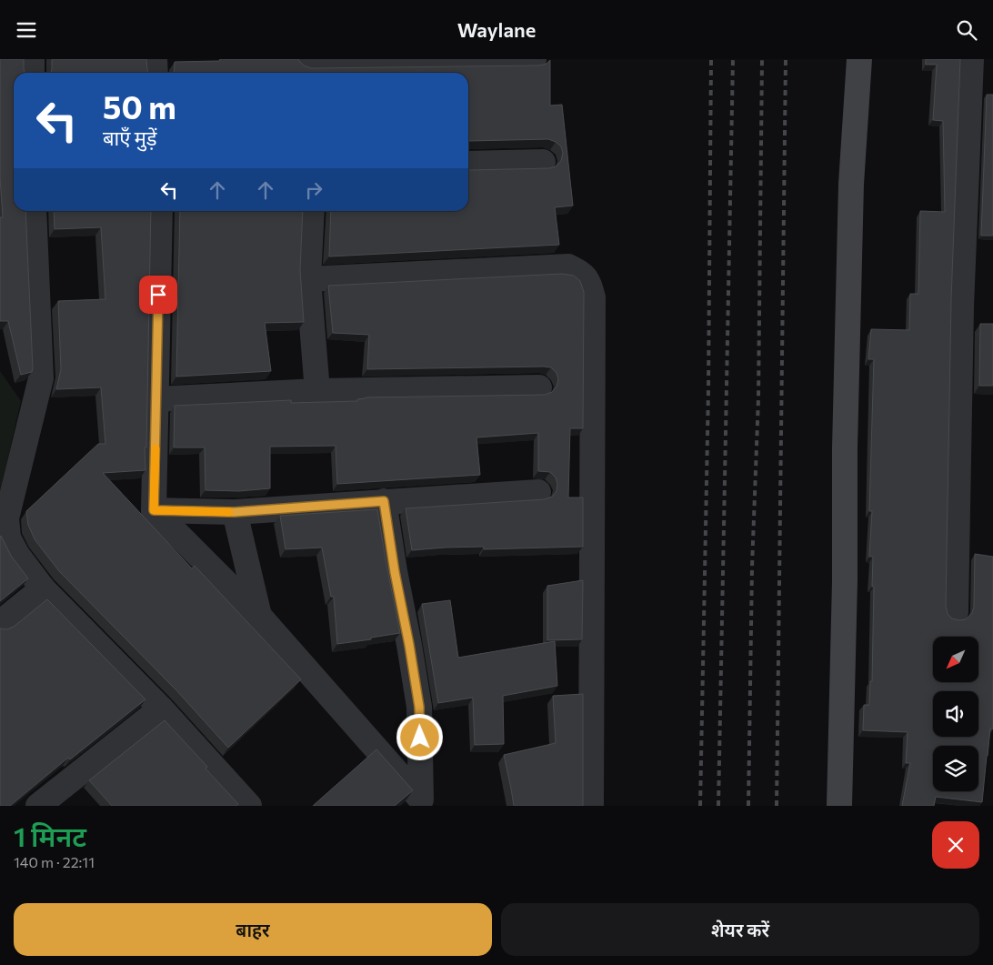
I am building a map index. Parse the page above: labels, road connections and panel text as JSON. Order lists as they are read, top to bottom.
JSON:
{
  "north": "bottom left",
  "page": {
    "header": "Waylane",
    "turn": ["50 m", "बाएँ मुड़ें"],
    "heading": ["1 मिनट", "140 m · 22:11"],
    "buttons": ["बाहर", "शेयर करें"]
  }
}
